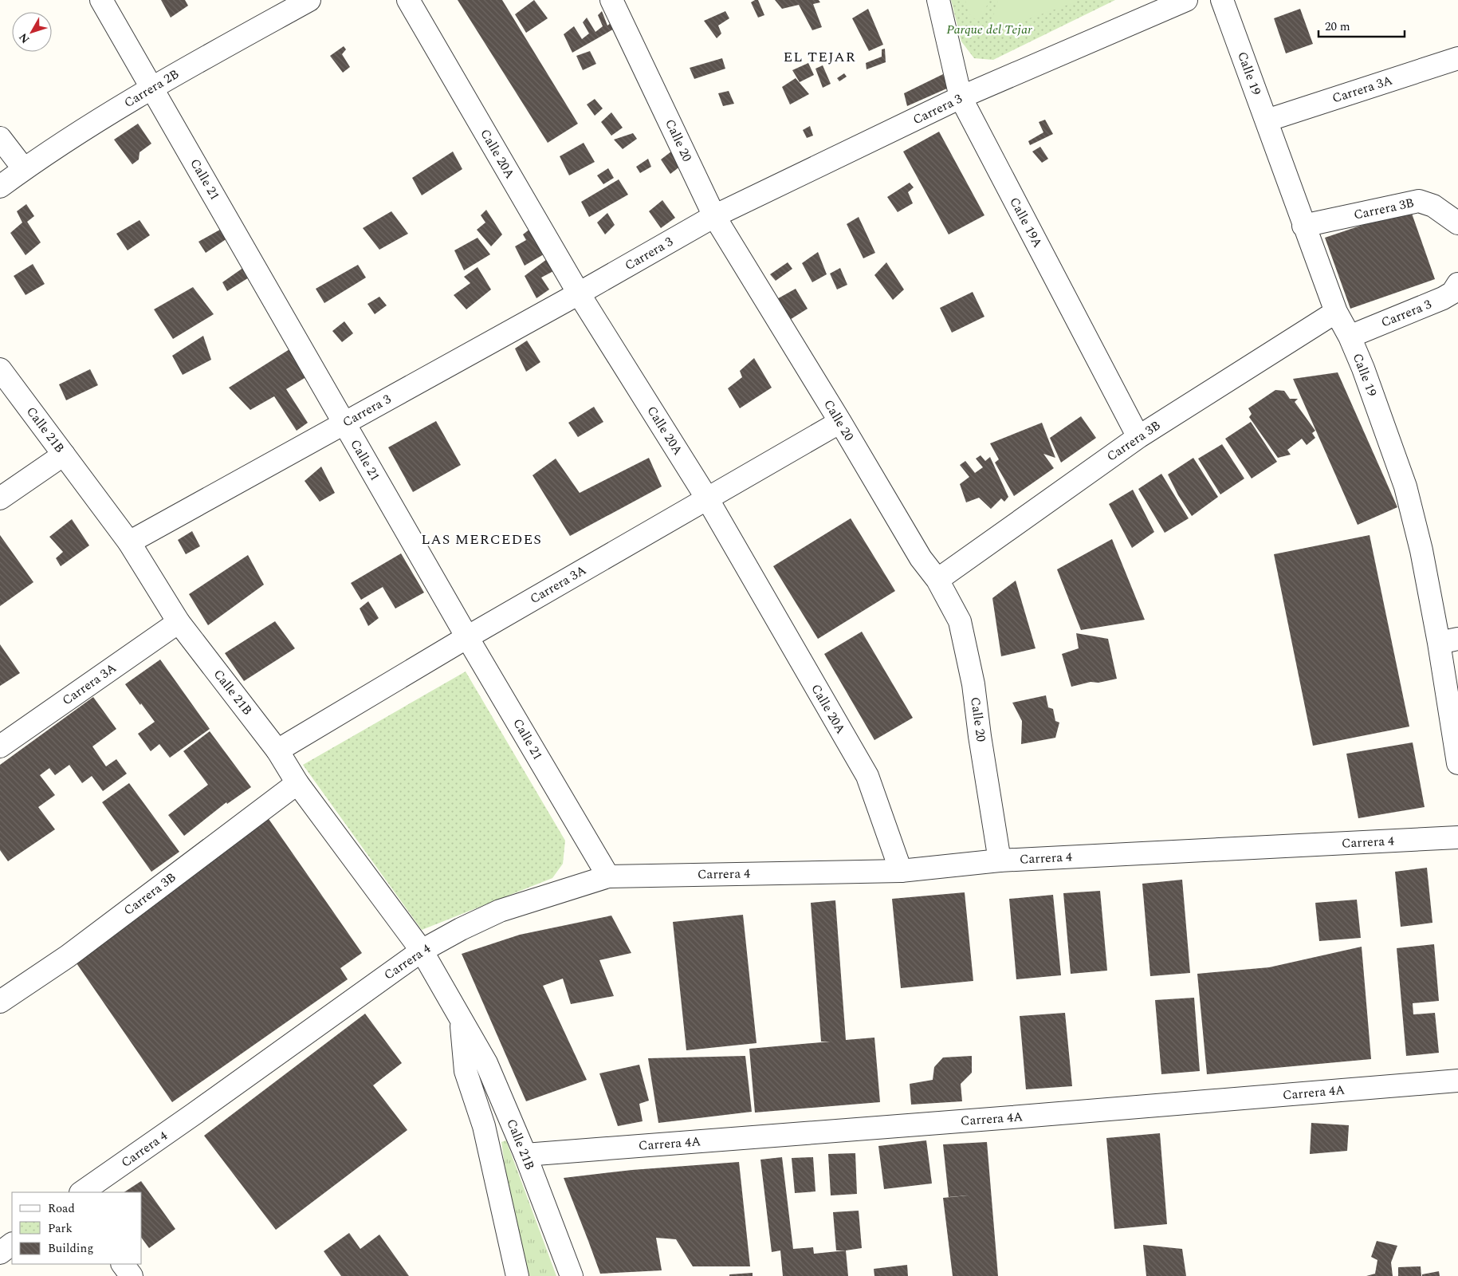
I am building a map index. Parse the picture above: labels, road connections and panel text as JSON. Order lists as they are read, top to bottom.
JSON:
{
  "streets": {
    "street": [
      "Calle 19",
      "Carrera 2B",
      "Carrera 3A",
      "Carrera 3",
      "Calle 20",
      "Calle 20A",
      "Calle 21",
      "Carrera 3B",
      "Calle 19A",
      "Calle 21B",
      "Carrera 4",
      "Carrera 4A"
    ]
  },
  "crossings": [
    ["Calle 19", "Carrera 3A"],
    ["Calle 19", "Carrera 3"],
    ["Calle 19", "Carrera 3B"],
    ["Carrera 2B", "Calle 21"],
    ["Carrera 3A", "Calle 20"],
    ["Carrera 3A", "Calle 20A"],
    ["Carrera 3A", "Calle 21"],
    ["Carrera 3A", "Calle 21B"],
    ["Carrera 3", "Calle 20"],
    ["Carrera 3", "Calle 20A"],
    ["Carrera 3", "Calle 21"],
    ["Carrera 3", "Calle 19A"],
    ["Carrera 3", "Calle 21B"],
    ["Calle 20", "Carrera 3B"],
    ["Calle 20", "Carrera 4"],
    ["Calle 20A", "Carrera 4"],
    ["Calle 21", "Carrera 4"],
    ["Carrera 3B", "Calle 19A"],
    ["Carrera 3B", "Calle 21B"],
    ["Calle 21B", "Carrera 4"],
    ["Calle 21B", "Carrera 4A"]
  ],
  "districts": ["EL TEJAR", "LAS MERCEDES"],
  "parks": ["Parque del Tejar"],
  "legend": ["Road", "Park", "Building"],
  "scale_bar": "20 m",
  "north": "bottom left"
}
